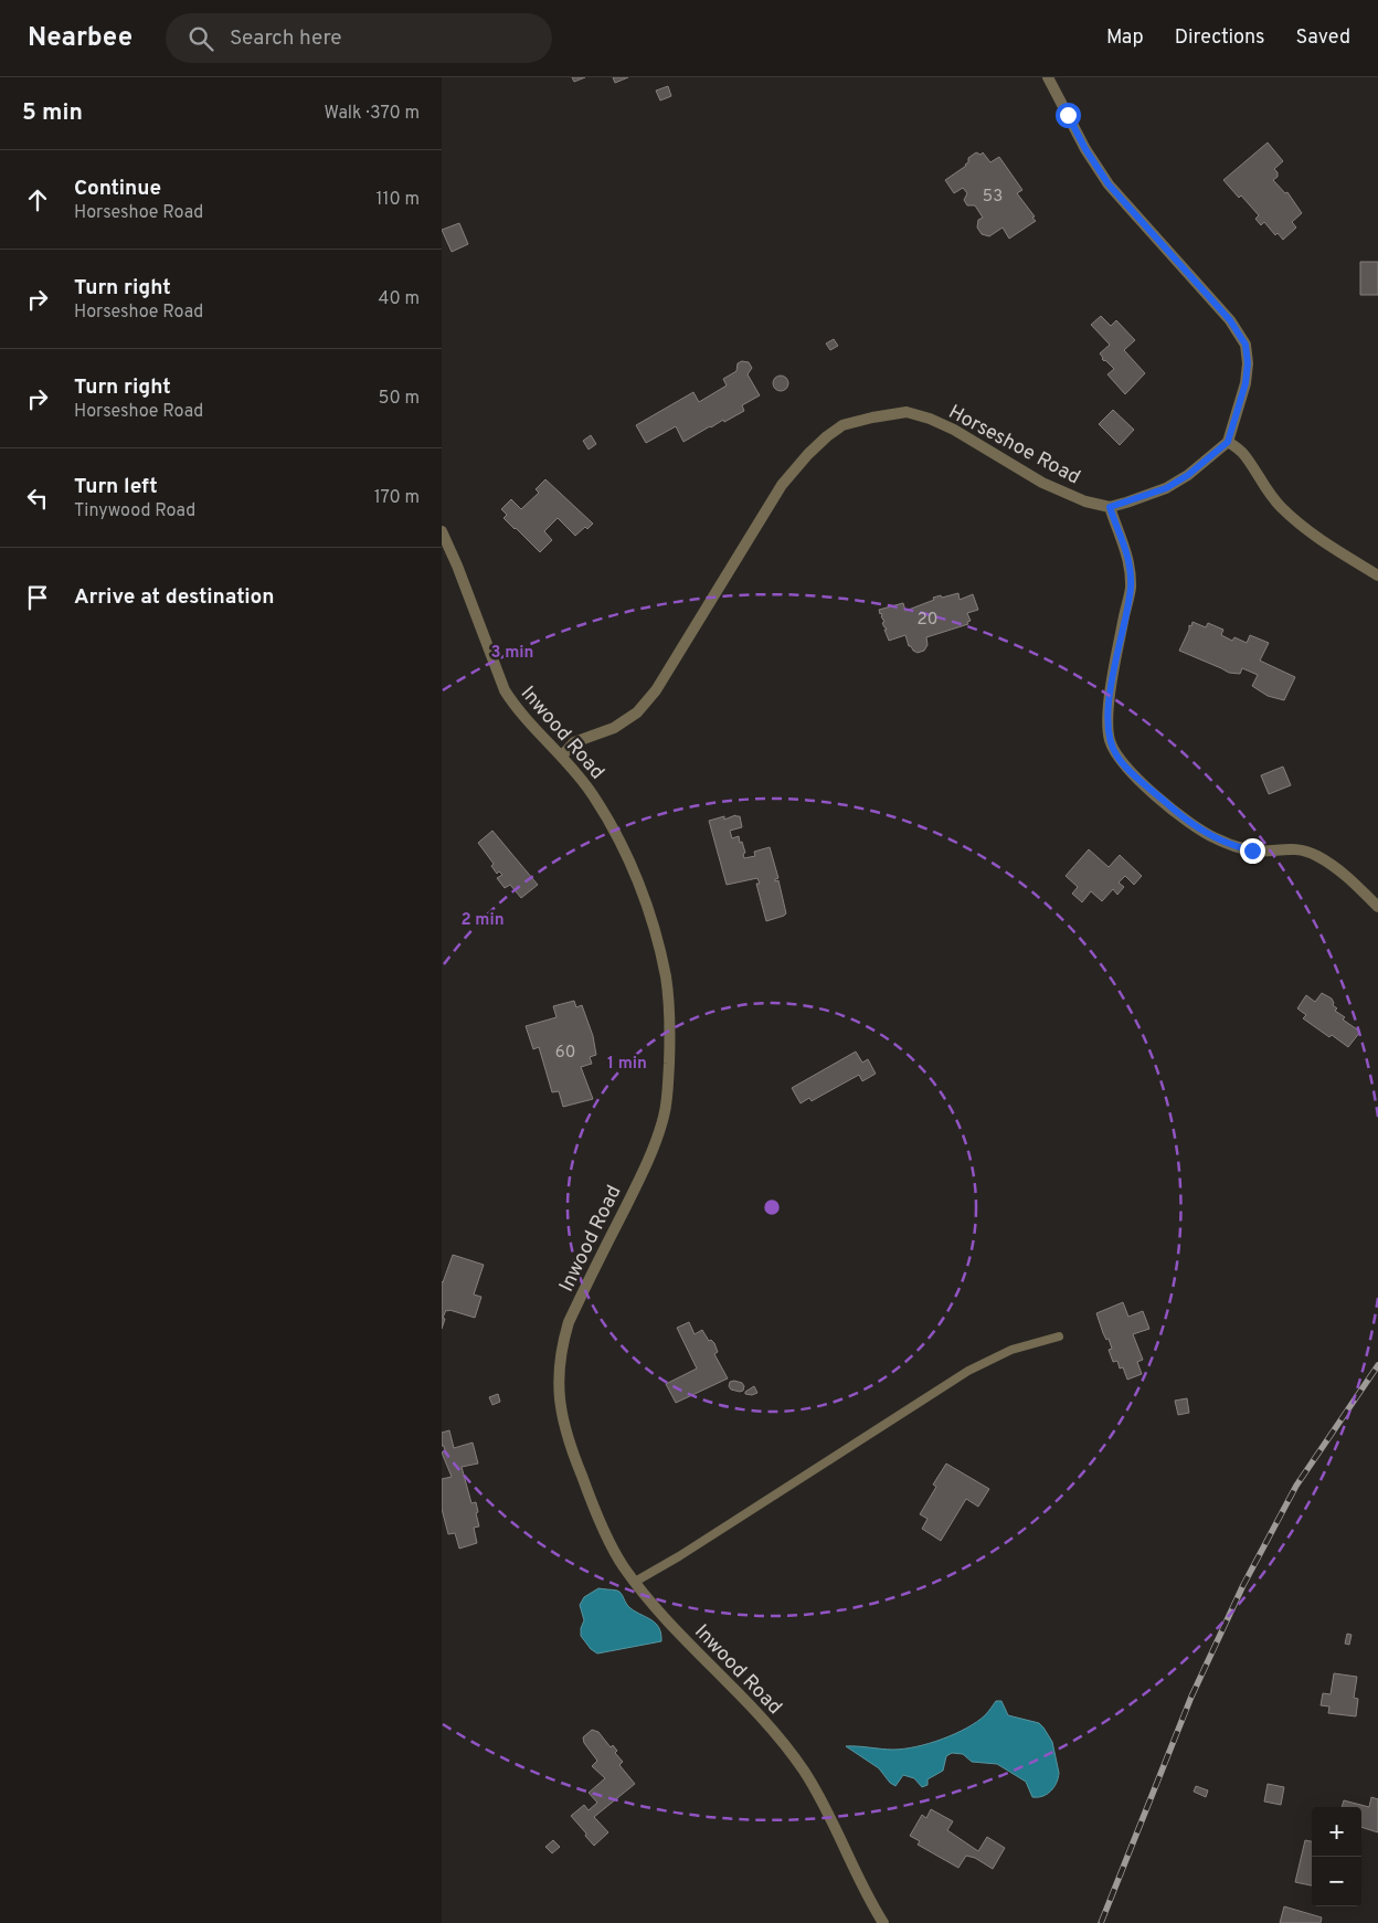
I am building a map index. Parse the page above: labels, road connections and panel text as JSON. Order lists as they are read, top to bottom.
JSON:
{
  "streets": {
    "street": ["Horseshoe Road", "Inwood Road"]
  },
  "crossings": [
    ["Horseshoe Road", "Inwood Road"]
  ],
  "house_numbers": ["53", "20", "60"],
  "page": {
    "header": "Nearbee",
    "search": "Search here",
    "nav": ["Map", "Directions", "Saved"],
    "heading": ["5 min", "Walk · 370 m"],
    "list": [
      ["Continue", "Horseshoe Road", "110 m"],
      ["Turn right", "Horseshoe Road", "40 m"],
      ["Turn right", "Horseshoe Road", "50 m"],
      ["Turn left", "Tinywood Road", "170 m"],
      "Arrive at destination"
    ],
    "map_buttons": ["+", "−"]
  },
  "rings": ["3 min", "2 min", "1 min"]
}
